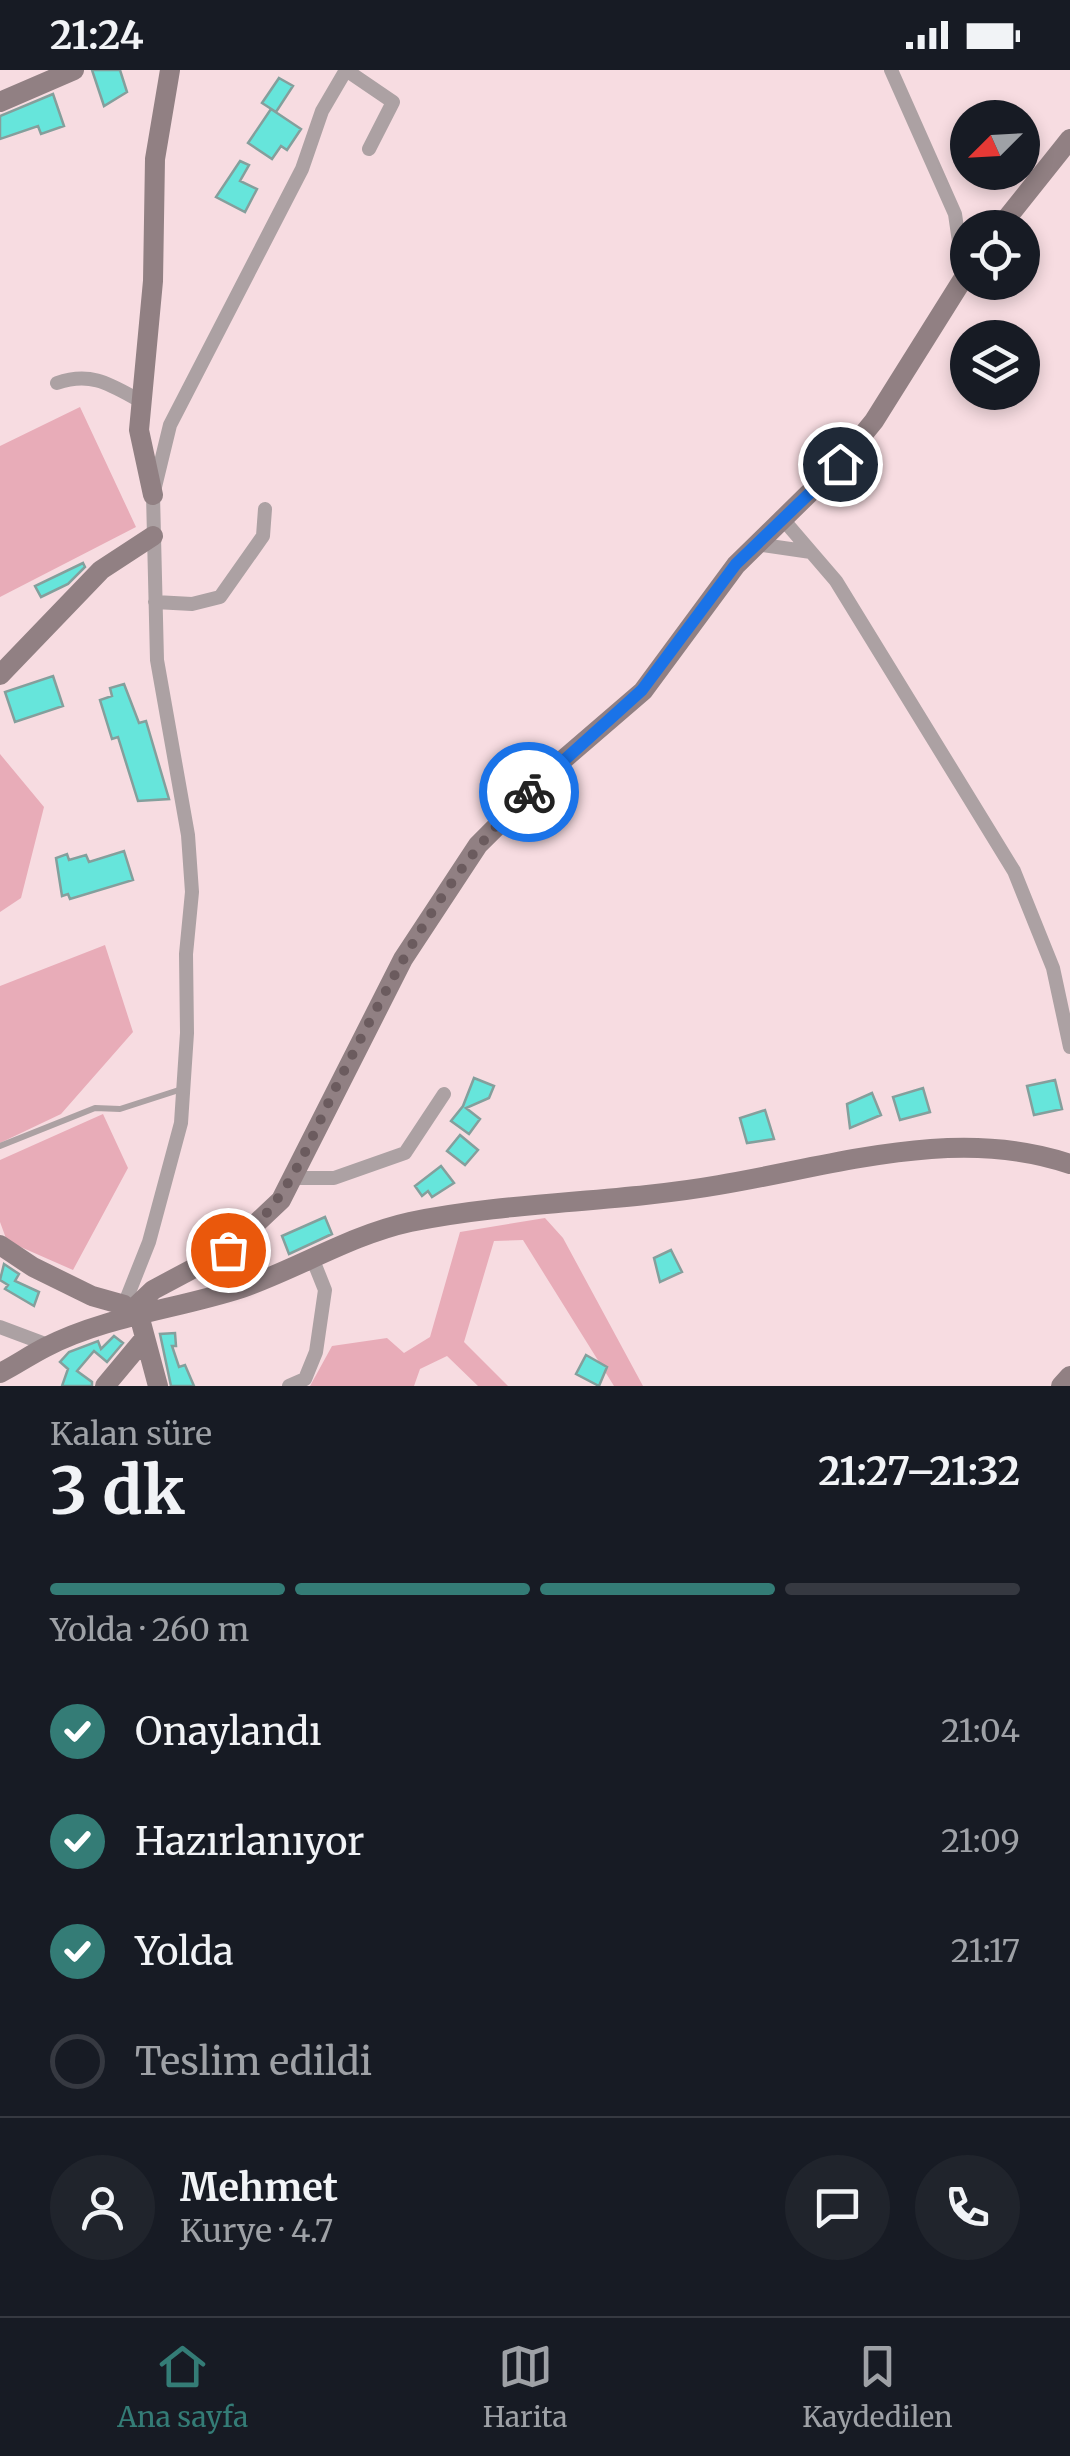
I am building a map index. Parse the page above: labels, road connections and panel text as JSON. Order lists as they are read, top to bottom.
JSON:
{
  "north": "bottom left",
  "page": {
    "status": "21:24",
    "heading": ["3 dk", "Kalan süre", "21:27–21:32"],
    "panel": ["Mehmet", "Kurye · 4.7"],
    "bar": "Yolda · 260 m",
    "list": [
      ["Onaylandı", "21:04"],
      ["Hazırlanıyor", "21:09"],
      ["Yolda", "21:17"],
      "Teslim edildi"
    ],
    "tabs": ["Ana sayfa", "Harita", "Kaydedilen"]
  }
}
